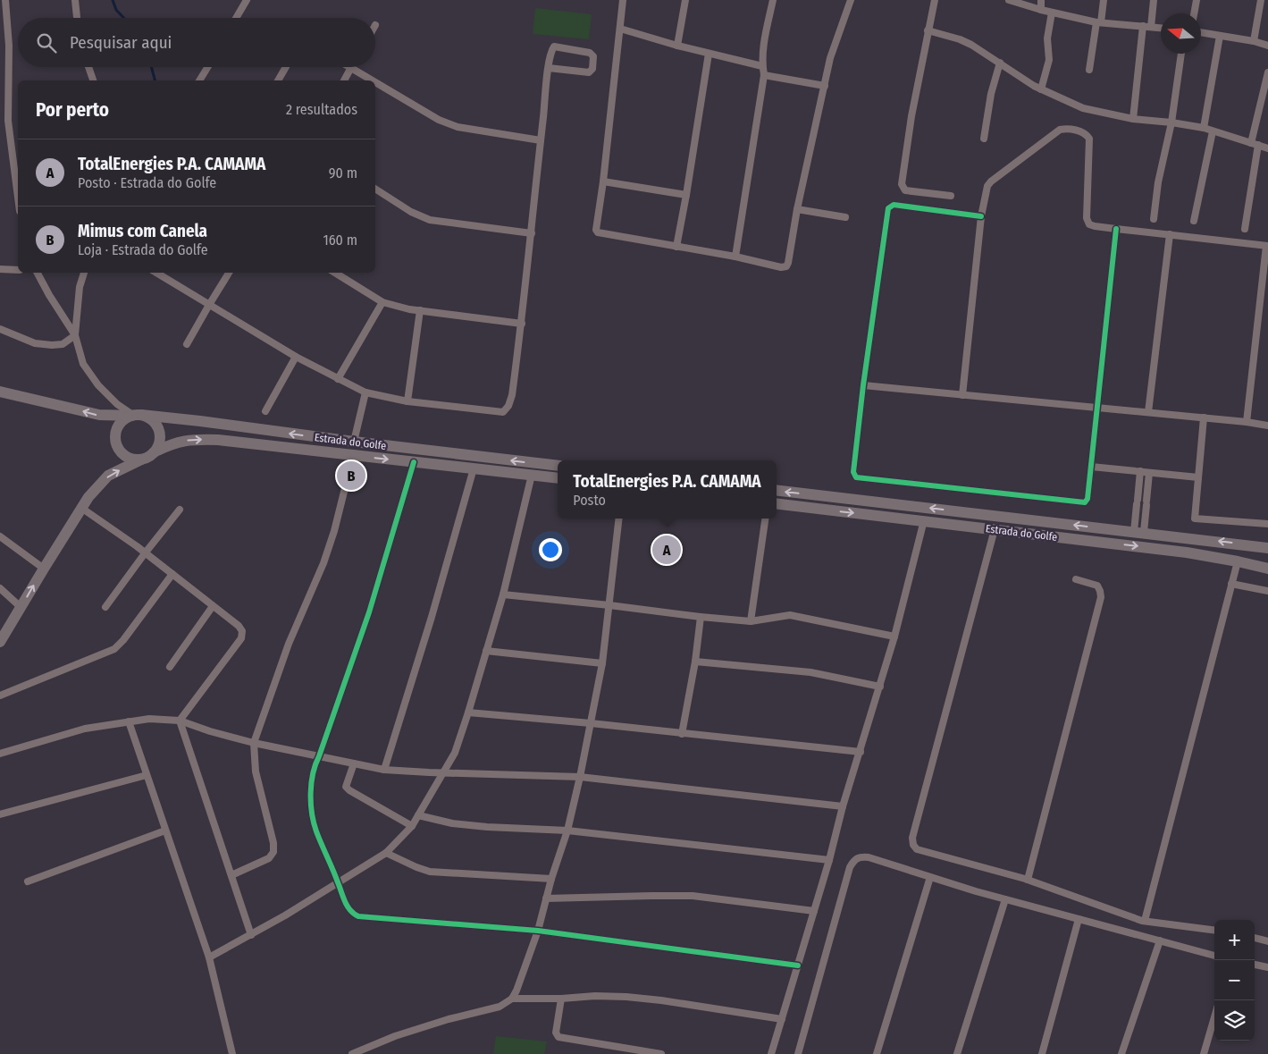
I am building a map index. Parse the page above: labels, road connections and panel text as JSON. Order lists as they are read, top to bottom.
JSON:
{
  "streets": {
    "highway": ["Estrada do Golfe"]
  },
  "north": "left",
  "page": {
    "search": "Pesquisar aqui",
    "heading": ["Por perto", "2 resultados"],
    "list": [
      {
        "mark": "A",
        "name": "TotalEnergies P.A. CAMAMA",
        "note": "Posto · Estrada do Golfe",
        "value": "90 m"
      },
      {
        "mark": "B",
        "name": "Mimus com Canela",
        "note": "Loja · Estrada do Golfe",
        "value": "160 m"
      }
    ],
    "pins": ["B", "A"],
    "popup": ["TotalEnergies P.A. CAMAMA", "Posto"],
    "map_buttons": ["+", "−"]
  }
}
